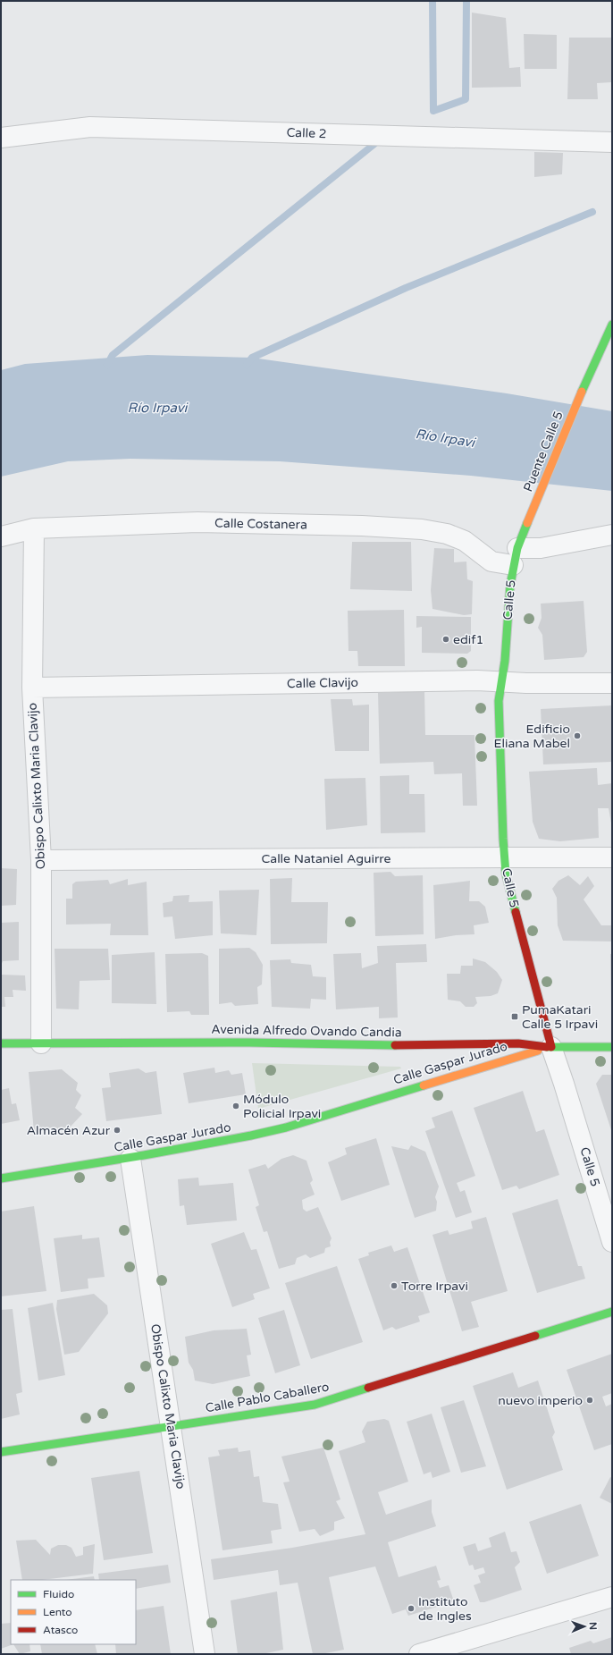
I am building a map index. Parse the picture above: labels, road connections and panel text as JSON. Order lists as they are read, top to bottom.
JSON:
{
  "streets": {
    "main road": [
      "Puente Calle 5",
      "Calle 5",
      "Avenida Alfredo Ovando Candia",
      "Calle Gaspar Jurado",
      "Calle Pablo Caballero"
    ],
    "street": [
      "Calle 2",
      "Calle Costanera",
      "Calle Clavijo",
      "Obispo Calixto Maria Clavijo",
      "Calle Nataniel Aguirre"
    ]
  },
  "crossings": [
    ["Puente Calle 5", "Calle 5"],
    ["Calle Costanera", "Calle 5"],
    ["Calle Costanera", "Obispo Calixto Maria Clavijo"],
    ["Calle 5", "Calle Clavijo"],
    ["Calle 5", "Calle Nataniel Aguirre"],
    ["Calle 5", "Avenida Alfredo Ovando Candia"],
    ["Calle 5", "Calle Gaspar Jurado"],
    ["Calle Clavijo", "Obispo Calixto Maria Clavijo"],
    ["Obispo Calixto Maria Clavijo", "Calle Nataniel Aguirre"],
    ["Obispo Calixto Maria Clavijo", "Avenida Alfredo Ovando Candia"],
    ["Obispo Calixto Maria Clavijo", "Calle Gaspar Jurado"],
    ["Obispo Calixto Maria Clavijo", "Calle Pablo Caballero"],
    ["Avenida Alfredo Ovando Candia", "Calle Gaspar Jurado"]
  ],
  "water": ["Río Irpavi"],
  "places": {
    "other": [
      "edif1",
      "Edificio Eliana Mabel",
      "Módulo Policial Irpavi",
      "Almacén Azur",
      "Torre Irpavi",
      "nuevo imperio",
      "Instituto de Ingles"
    ],
    "transit": ["PumaKatari Calle 5 Irpavi"]
  },
  "legend": ["Fluido", "Lento", "Atasco"],
  "north": "right"
}
